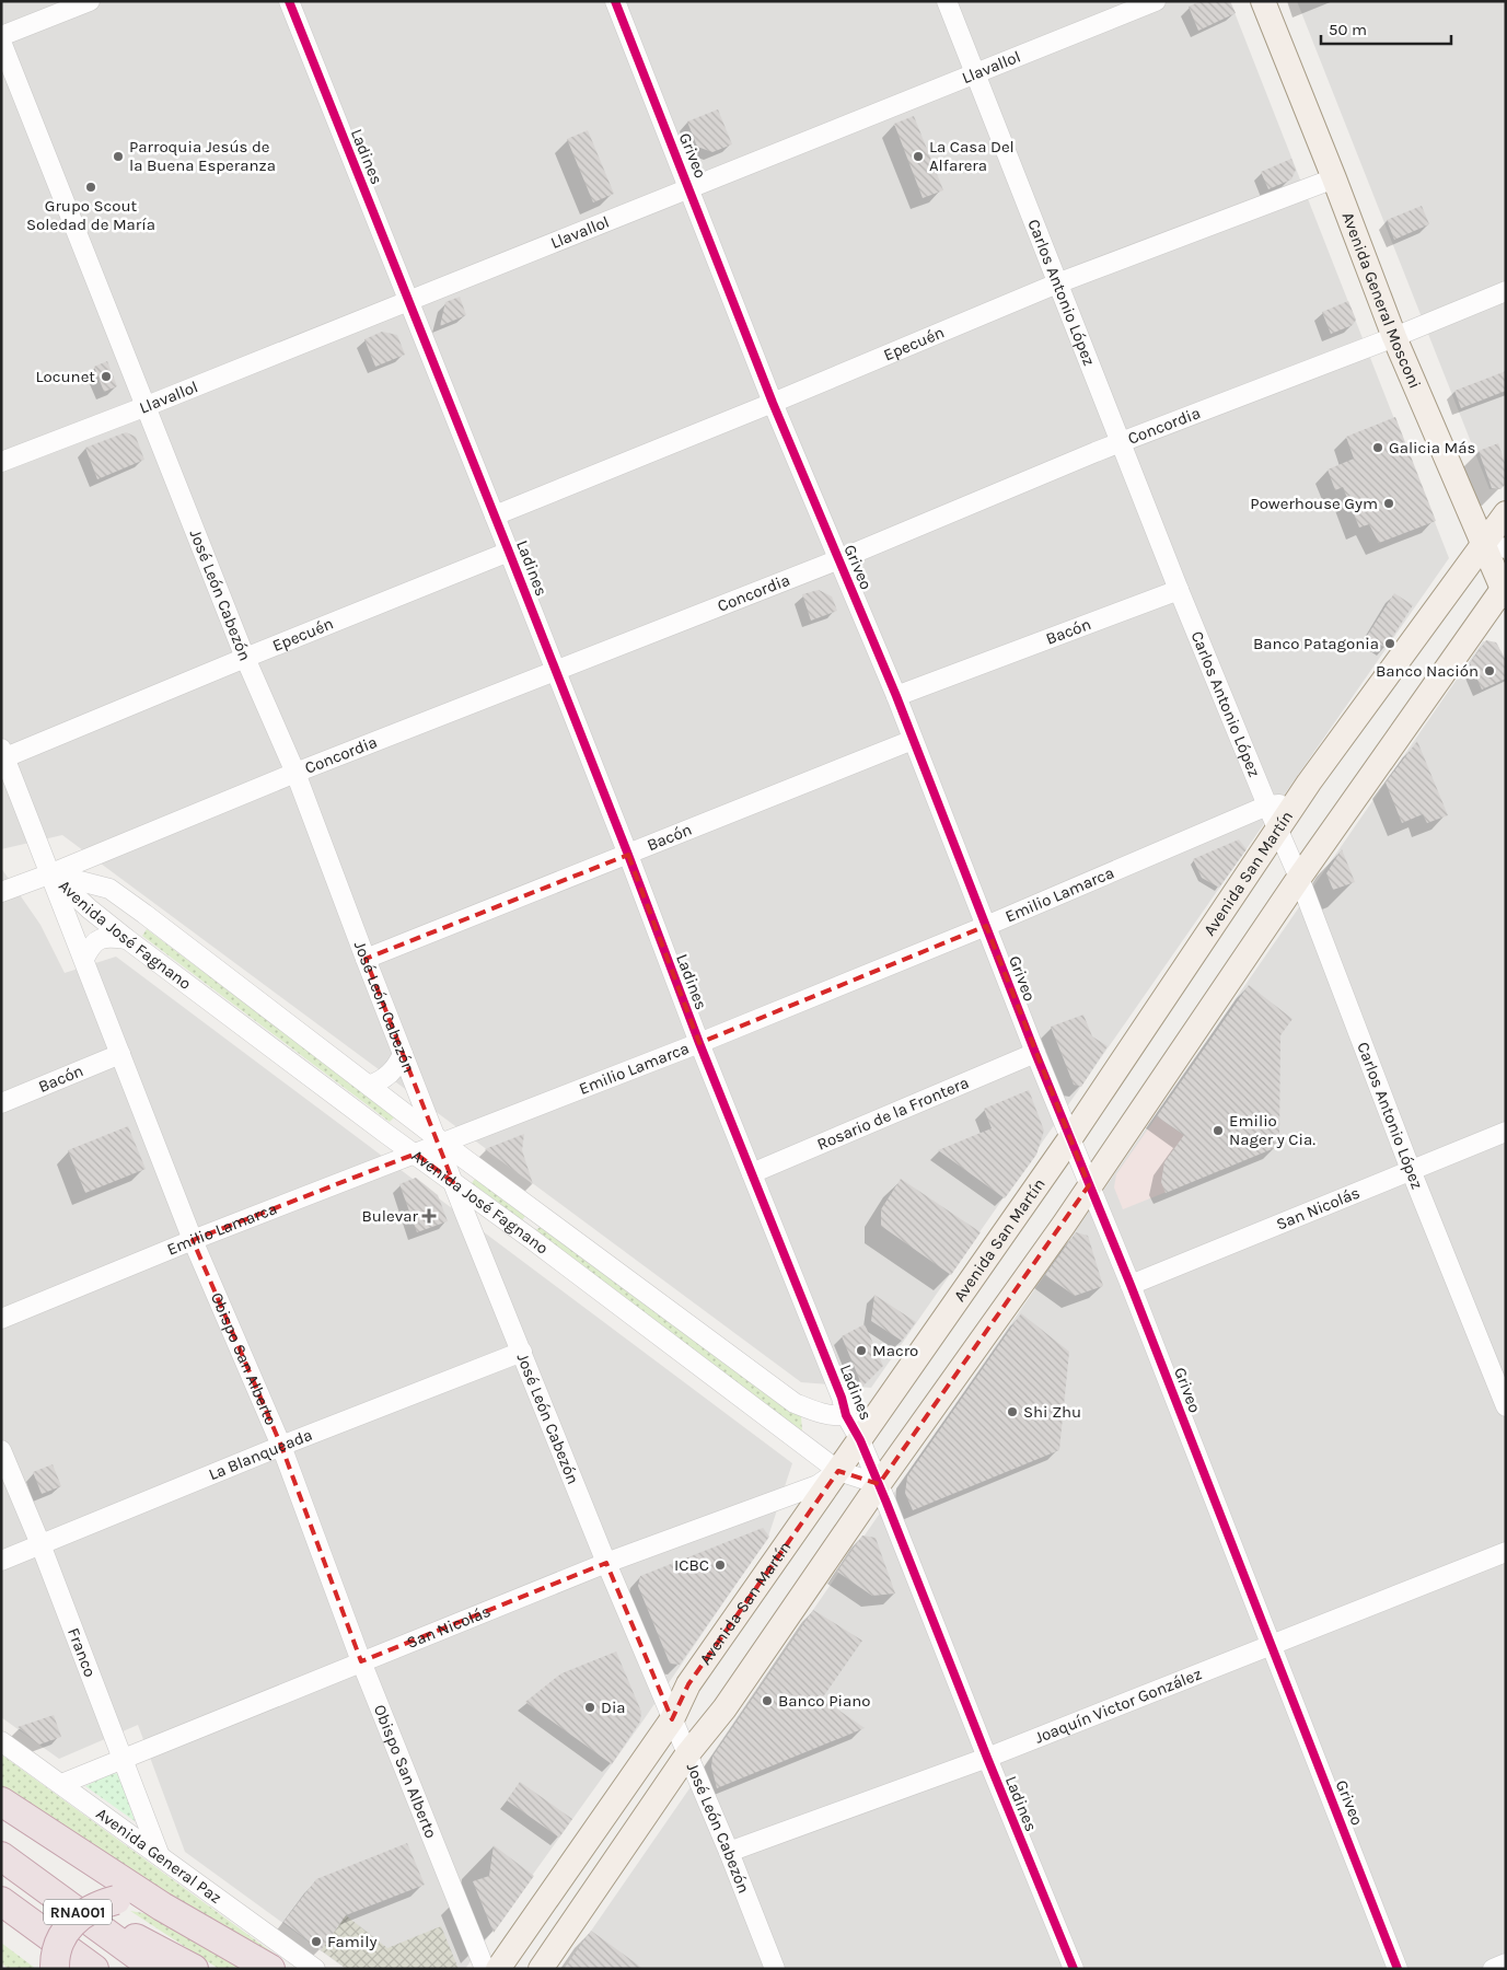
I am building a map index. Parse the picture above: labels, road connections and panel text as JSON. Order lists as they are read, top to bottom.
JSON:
{
  "streets": {
    "highway": ["RNA001"],
    "main road": ["Avenida General Mosconi", "Avenida San Martín"],
    "street": [
      "Llavallol",
      "Griveo",
      "Ladines",
      "Carlos Antonio López",
      "Epecuén",
      "Concordia",
      "José León Cabezón",
      "Bacón",
      "Emilio Lamarca",
      "Avenida José Fagnano",
      "Rosario de la Frontera",
      "San Nicolás",
      "Obispo San Alberto",
      "La Blanqueada",
      "Franco",
      "Joaquín Victor González",
      "Avenida General Paz"
    ]
  },
  "crossings": [
    ["Llavallol", "Griveo"],
    ["Llavallol", "Ladines"],
    ["Llavallol", "Carlos Antonio López"],
    ["Llavallol", "José León Cabezón"],
    ["Griveo", "Epecuén"],
    ["Griveo", "Concordia"],
    ["Griveo", "Bacón"],
    ["Griveo", "Avenida San Martín"],
    ["Griveo", "Emilio Lamarca"],
    ["Griveo", "Rosario de la Frontera"],
    ["Griveo", "San Nicolás"],
    ["Griveo", "Joaquín Victor González"],
    ["Ladines", "Epecuén"],
    ["Ladines", "Concordia"],
    ["Ladines", "Bacón"],
    ["Ladines", "Avenida San Martín"],
    ["Ladines", "Emilio Lamarca"],
    ["Ladines", "Avenida José Fagnano"],
    ["Ladines", "Rosario de la Frontera"],
    ["Ladines", "Joaquín Victor González"],
    ["Carlos Antonio López", "Epecuén"],
    ["Carlos Antonio López", "Concordia"],
    ["Carlos Antonio López", "Bacón"],
    ["Carlos Antonio López", "Avenida San Martín"],
    ["Carlos Antonio López", "Emilio Lamarca"],
    ["Carlos Antonio López", "San Nicolás"],
    ["Avenida General Mosconi", "Epecuén"],
    ["Avenida General Mosconi", "Concordia"],
    ["Avenida General Mosconi", "Avenida San Martín"],
    ["Epecuén", "José León Cabezón"],
    ["Epecuén", "Obispo San Alberto"],
    ["Concordia", "José León Cabezón"],
    ["Concordia", "Avenida José Fagnano"],
    ["Concordia", "Obispo San Alberto"],
    ["José León Cabezón", "Bacón"],
    ["José León Cabezón", "Avenida San Martín"],
    ["José León Cabezón", "Emilio Lamarca"],
    ["José León Cabezón", "Avenida José Fagnano"],
    ["José León Cabezón", "San Nicolás"],
    ["José León Cabezón", "La Blanqueada"],
    ["José León Cabezón", "Joaquín Victor González"],
    ["Bacón", "Obispo San Alberto"],
    ["Avenida San Martín", "Emilio Lamarca"],
    ["Avenida San Martín", "Avenida José Fagnano"],
    ["Avenida San Martín", "San Nicolás"],
    ["Emilio Lamarca", "Avenida José Fagnano"],
    ["Emilio Lamarca", "Obispo San Alberto"],
    ["Avenida José Fagnano", "San Nicolás"],
    ["Avenida José Fagnano", "Obispo San Alberto"],
    ["San Nicolás", "Obispo San Alberto"],
    ["San Nicolás", "Franco"],
    ["San Nicolás", "Avenida General Paz"],
    ["Obispo San Alberto", "La Blanqueada"],
    ["La Blanqueada", "Franco"],
    ["Franco", "Avenida General Paz"]
  ],
  "places": {
    "other": [
      "Parroquia Jesús de la Buena Esperanza",
      "La Casa Del Alfarera",
      "Grupo Scout Soledad de María",
      "Locunet",
      "Galicia Más",
      "Powerhouse Gym",
      "Banco Patagonia",
      "Banco Nación",
      "Emilio Nager y Cia.",
      "Macro",
      "Shi Zhu",
      "ICBC",
      "Banco Piano",
      "Dia",
      "Family"
    ],
    "health": ["Bulevar"]
  },
  "scale_bar": "50 m"
}
